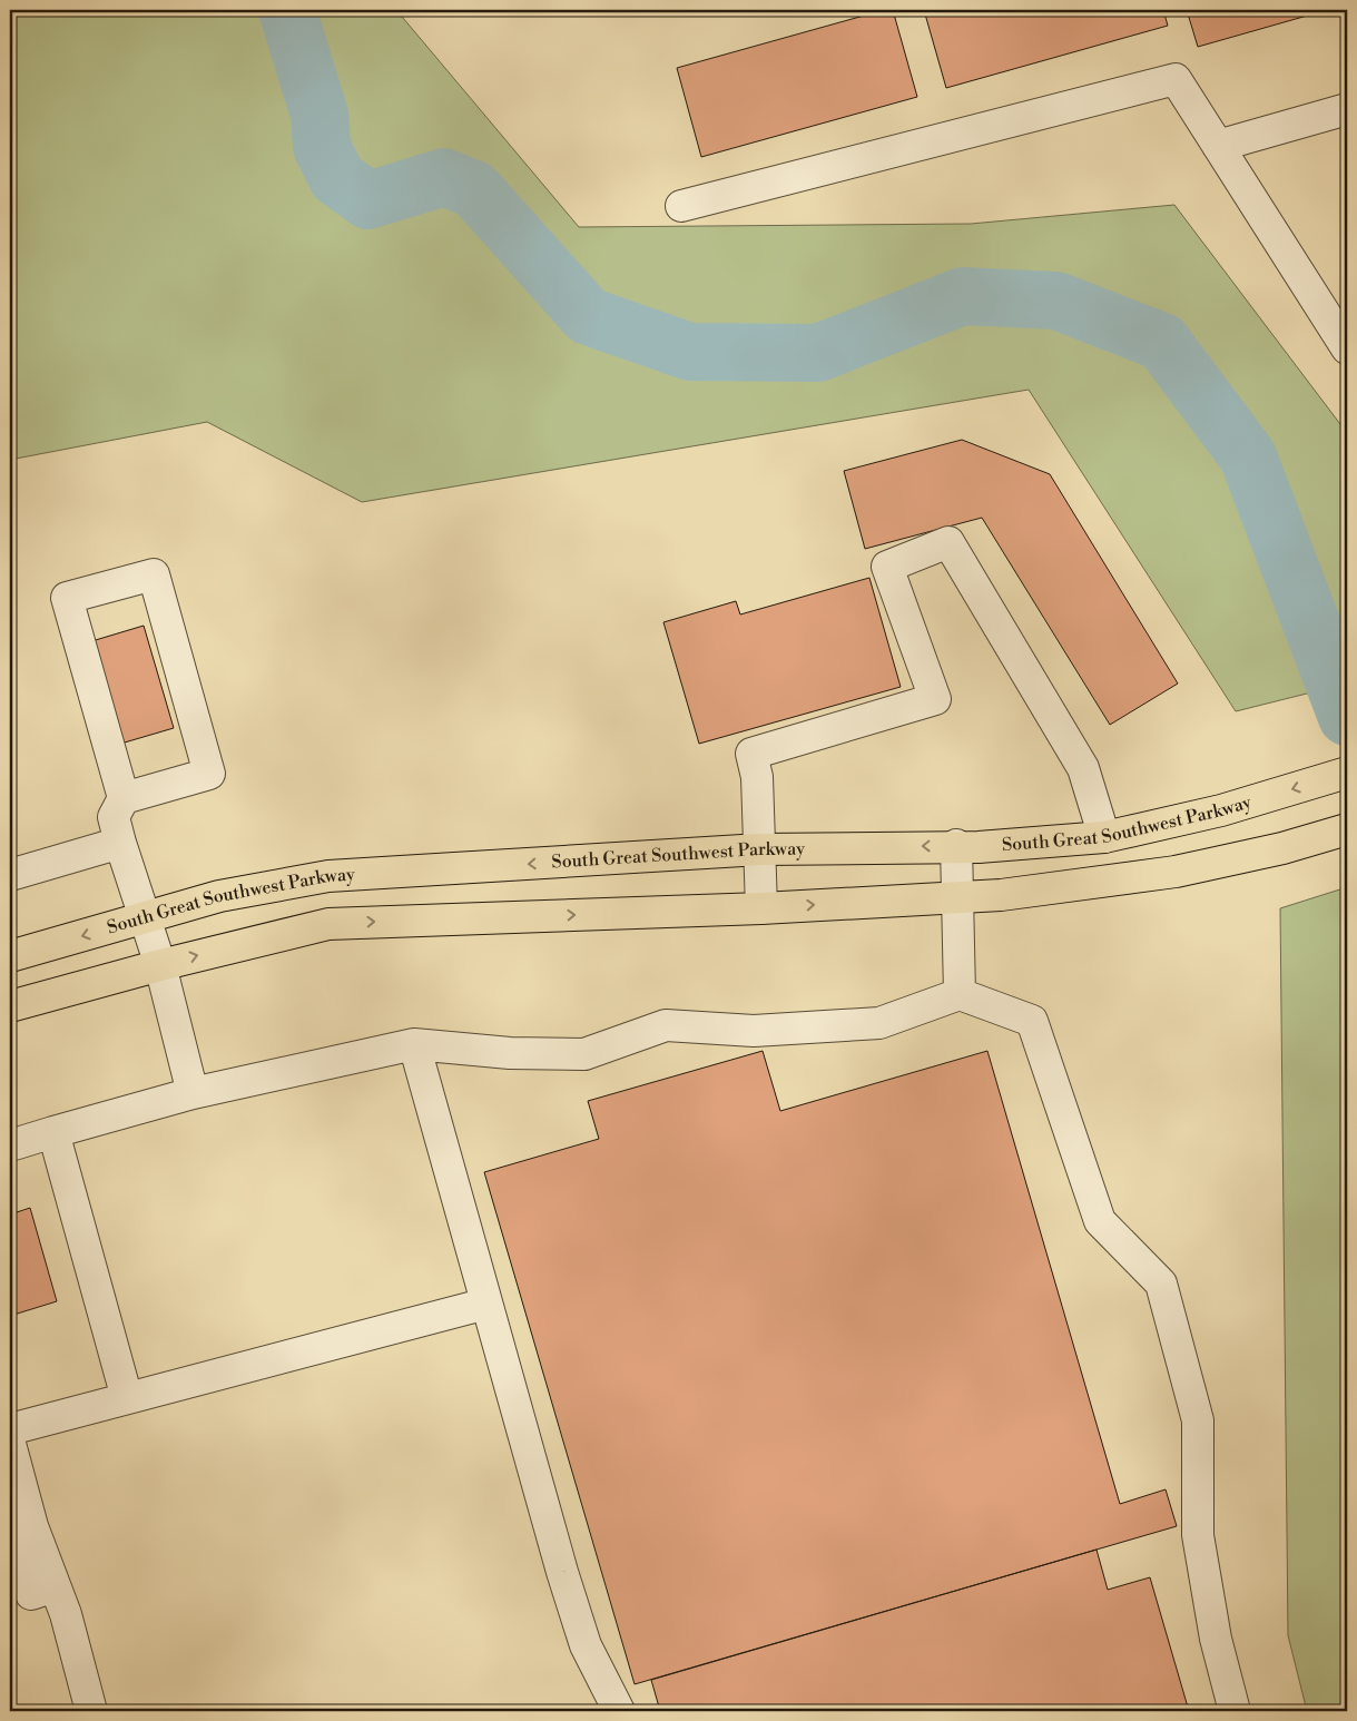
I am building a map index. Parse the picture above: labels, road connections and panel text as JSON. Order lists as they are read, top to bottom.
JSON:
{
  "streets": {
    "main road": ["South Great Southwest Parkway"]
  }
}
